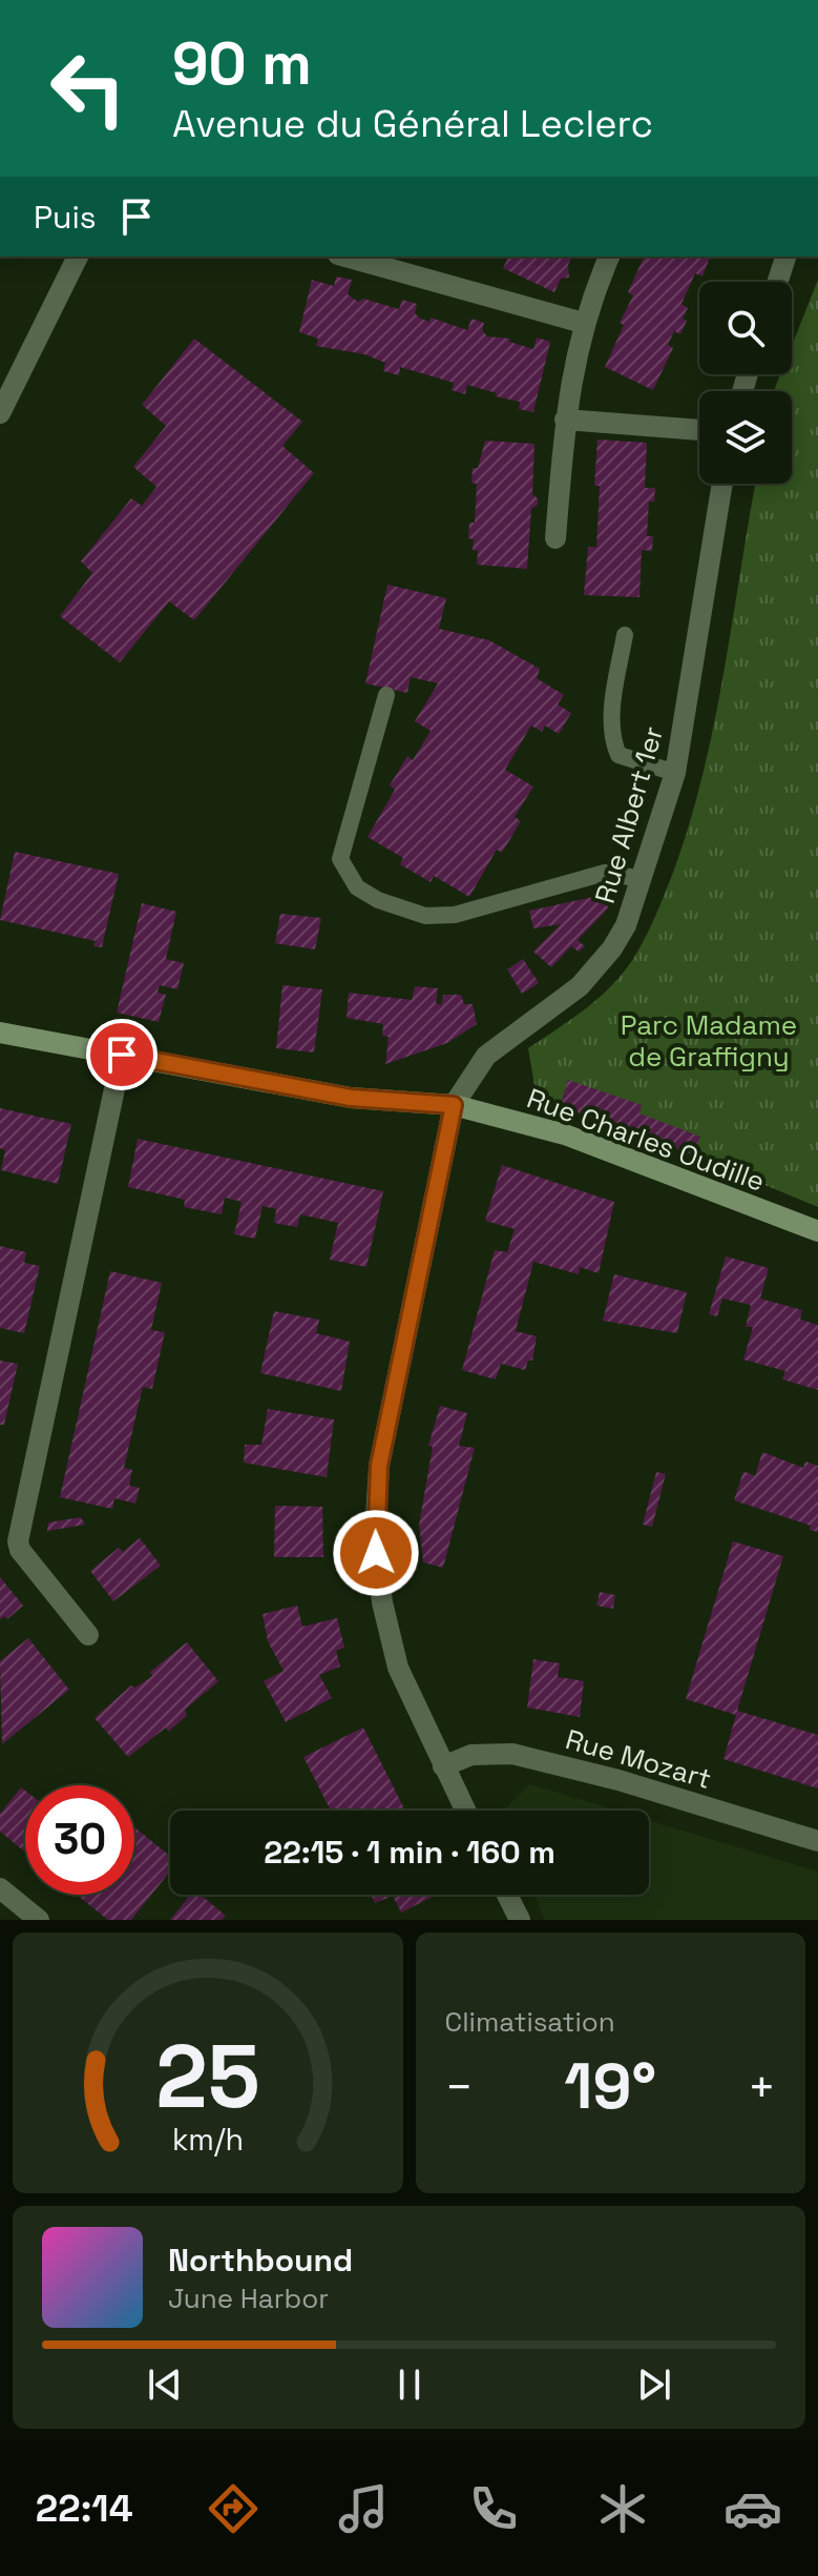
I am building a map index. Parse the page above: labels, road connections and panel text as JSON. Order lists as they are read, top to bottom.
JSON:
{
  "streets": {
    "street": ["Rue Albert 1er", "Rue Charles Oudille", "Rue Mozart"]
  },
  "crossings": [
    ["Rue Albert 1er", "Rue Charles Oudille"]
  ],
  "parks": ["Parc Madame de Graffigny"],
  "page": {
    "turn": ["90 m", "Avenue du Général Leclerc"],
    "then": "Puis",
    "limit": "30",
    "trip": "22:15 · 1 min · 160 m",
    "tile": "Climatisation",
    "heat": ["−", "19°", "+"],
    "song": ["Northbound", "June Harbor"],
    "tabs": "22:14",
    "gauge": ["25", "km/h"]
  }
}
